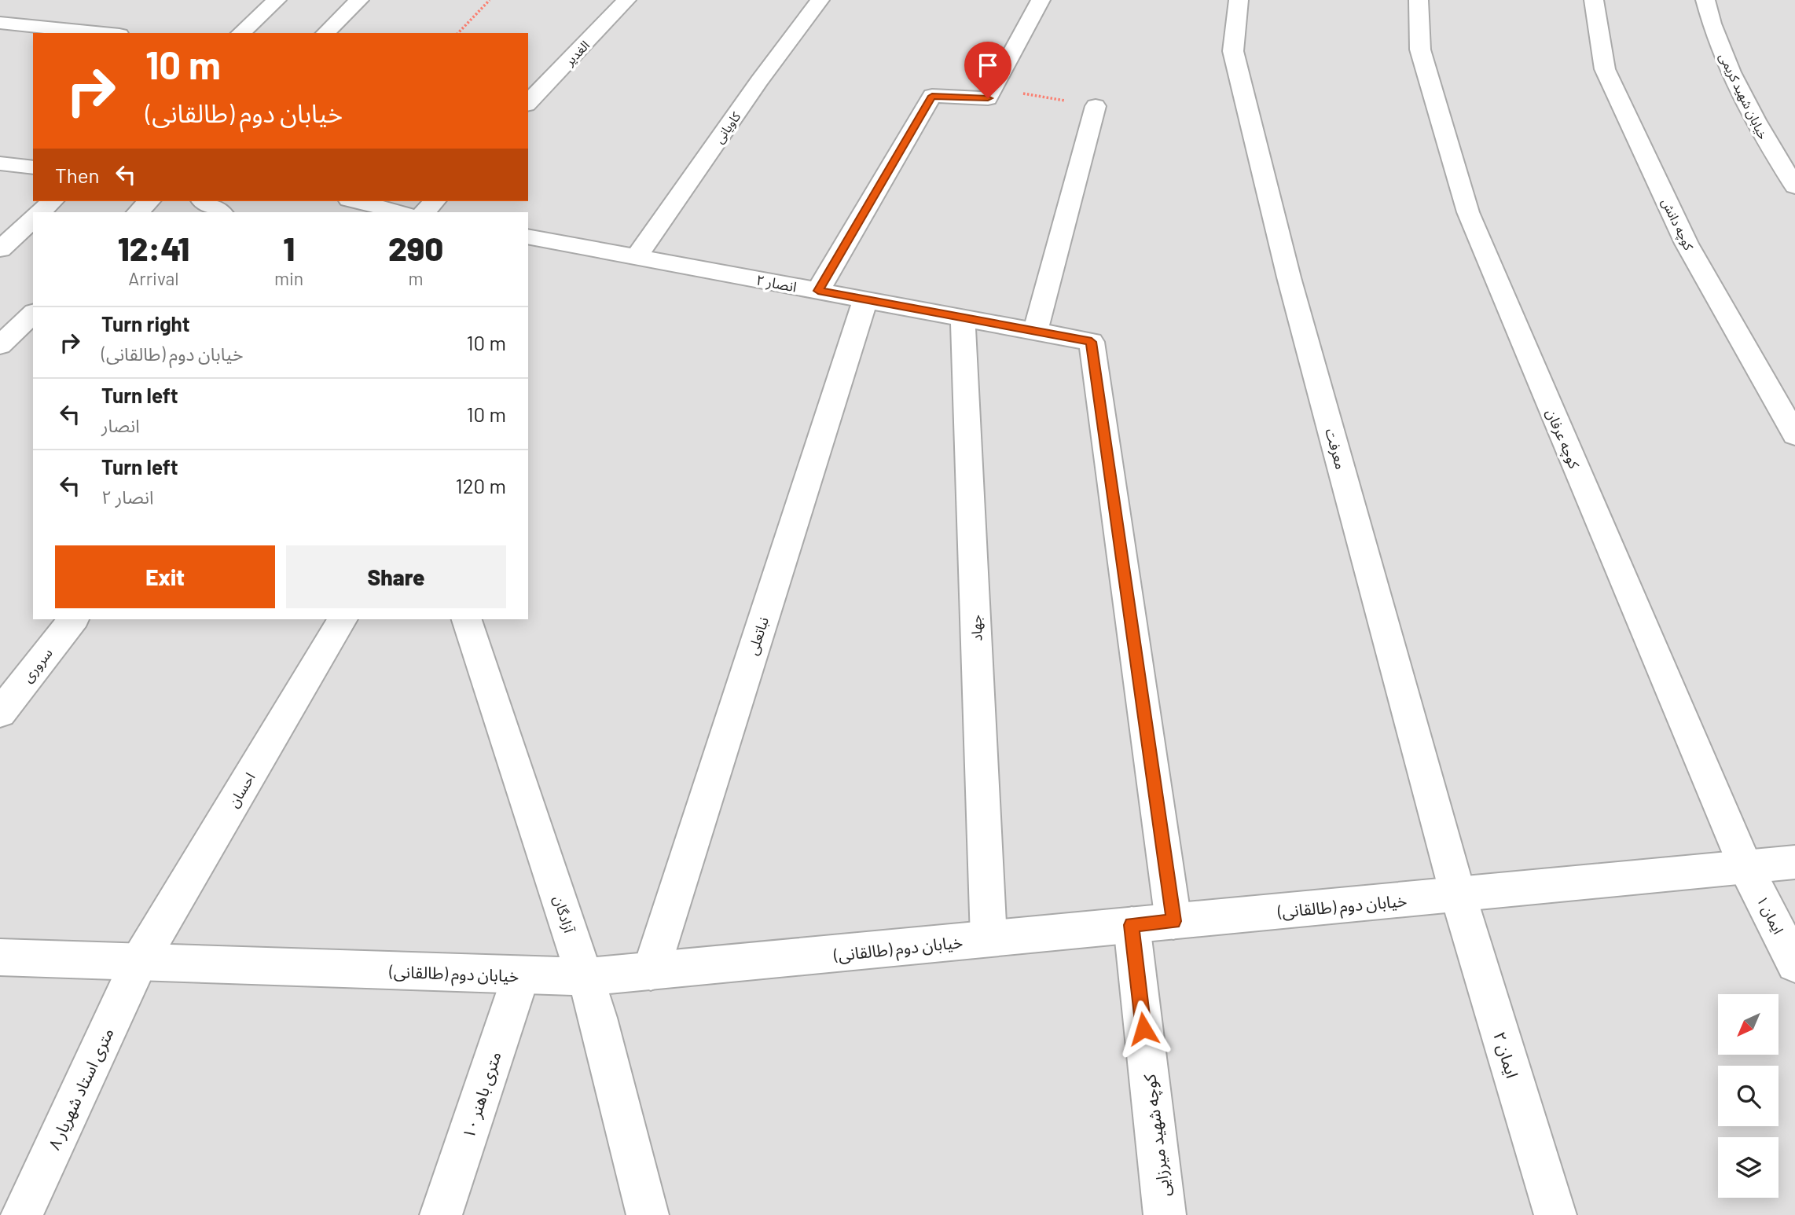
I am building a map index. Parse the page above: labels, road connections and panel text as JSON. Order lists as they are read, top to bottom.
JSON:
{
  "streets": {
    "street": [
      "الغدیر",
      "خیابان شهید کریمی",
      "کاویانی",
      "کوچه دانش",
      "انصار ۲",
      "کوچه عرفان",
      "معرفت",
      "جهاد",
      "نباتعلی",
      "سروری",
      "احسان",
      "خیابان دوم (طالقانی)",
      "آزادگان",
      "ایمان ۱",
      "ایمان ۲",
      "۸ متری استاد شهریار",
      "۱۰ متری باهنر",
      "کوچه شهید میرزایی"
    ]
  },
  "crossings": [
    ["کاویانی", "انصار ۲"],
    ["انصار ۲", "جهاد"],
    ["انصار ۲", "نباتعلی"],
    ["انصار ۲", "خیابان دوم (طالقانی)"],
    ["کوچه عرفان", "خیابان دوم (طالقانی)"],
    ["کوچه عرفان", "ایمان ۱"],
    ["معرفت", "خیابان دوم (طالقانی)"],
    ["معرفت", "ایمان ۲"],
    ["جهاد", "خیابان دوم (طالقانی)"],
    ["نباتعلی", "خیابان دوم (طالقانی)"],
    ["احسان", "خیابان دوم (طالقانی)"],
    ["احسان", "۸ متری استاد شهریار"],
    ["خیابان دوم (طالقانی)", "آزادگان"],
    ["خیابان دوم (طالقانی)", "ایمان ۱"],
    ["خیابان دوم (طالقانی)", "ایمان ۲"],
    ["خیابان دوم (طالقانی)", "۸ متری استاد شهریار"],
    ["خیابان دوم (طالقانی)", "۱۰ متری باهنر"],
    ["خیابان دوم (طالقانی)", "کوچه شهید میرزایی"]
  ],
  "north": "bottom left",
  "page": {
    "turn": ["10 m", "خیابان دوم (طالقانی)"],
    "then": "Then",
    "eta": [
      "12:41",
      "Arrival",
      "1",
      "min",
      "290",
      "m"
    ],
    "list": [
      {
        "name": "Turn right",
        "note": "خیابان دوم (طالقانی)",
        "value": "10 m"
      },
      {
        "name": "Turn left",
        "note": "انصار",
        "value": "10 m"
      },
      {
        "name": "Turn left",
        "note": "انصار ۲",
        "value": "120 m"
      }
    ],
    "buttons": ["Exit", "Share"]
  }
}
